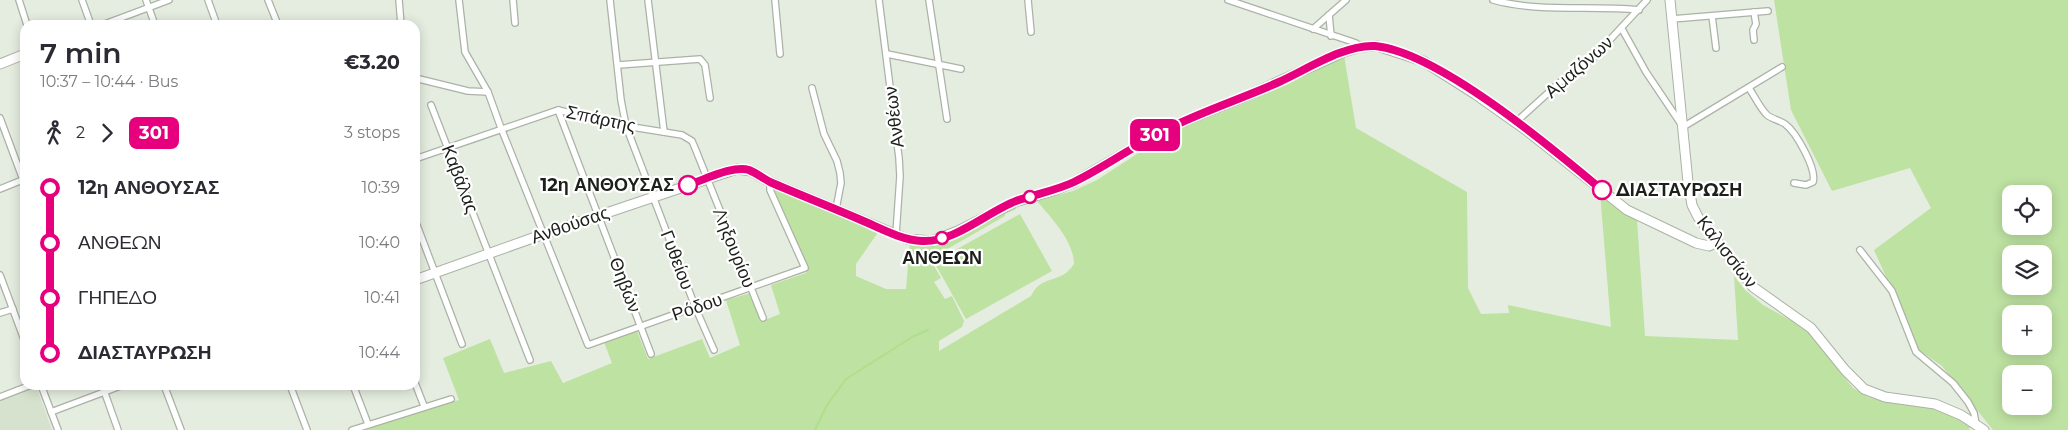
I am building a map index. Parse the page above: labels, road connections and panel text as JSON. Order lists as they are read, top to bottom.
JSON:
{
  "streets": {
    "street": [
      "Αμαζόνων",
      "Ανθέων",
      "Σπάρτης",
      "Καβάλας",
      "Ανθούσας",
      "Ληξουρίου",
      "Καλισσίων",
      "Γυθείου",
      "Θηβών",
      "Ρόδου"
    ]
  },
  "crossings": [
    ["Αμαζόνων", "Ανθούσας"],
    ["Ανθέων", "Ανθούσας"],
    ["Σπάρτης", "Καβάλας"],
    ["Σπάρτης", "Ανθούσας"],
    ["Σπάρτης", "Ληξουρίου"],
    ["Σπάρτης", "Γυθείου"],
    ["Σπάρτης", "Θηβών"],
    ["Καβάλας", "Ανθούσας"],
    ["Ανθούσας", "Ληξουρίου"],
    ["Ανθούσας", "Καλισσίων"],
    ["Ανθούσας", "Γυθείου"],
    ["Ανθούσας", "Θηβών"],
    ["Ανθούσας", "Ρόδου"],
    ["Ληξουρίου", "Ρόδου"],
    ["Γυθείου", "Ρόδου"],
    ["Θηβών", "Ρόδου"]
  ],
  "places": ["12η ΑΝΘΟΥΣΑΣ", "ΔΙΑΣΤΑΥΡΩΣΗ", "ΑΝΘΕΩΝ"],
  "lines": ["bus line 301"],
  "page": {
    "on_map": "301",
    "heading": ["7 min", "10:37 – 10:44 · Bus", "€3.20"],
    "legs": ["2", "301", "3 stops"],
    "list": [
      {
        "name": "12η ΑΝΘΟΥΣΑΣ",
        "value": "10:39"
      },
      {
        "name": "ΑΝΘΕΩΝ",
        "value": "10:40"
      },
      {
        "name": "ΓΗΠΕΔΟ",
        "value": "10:41"
      },
      {
        "name": "ΔΙΑΣΤΑΥΡΩΣΗ",
        "value": "10:44"
      }
    ],
    "map_buttons": ["+", "−"]
  }
}
